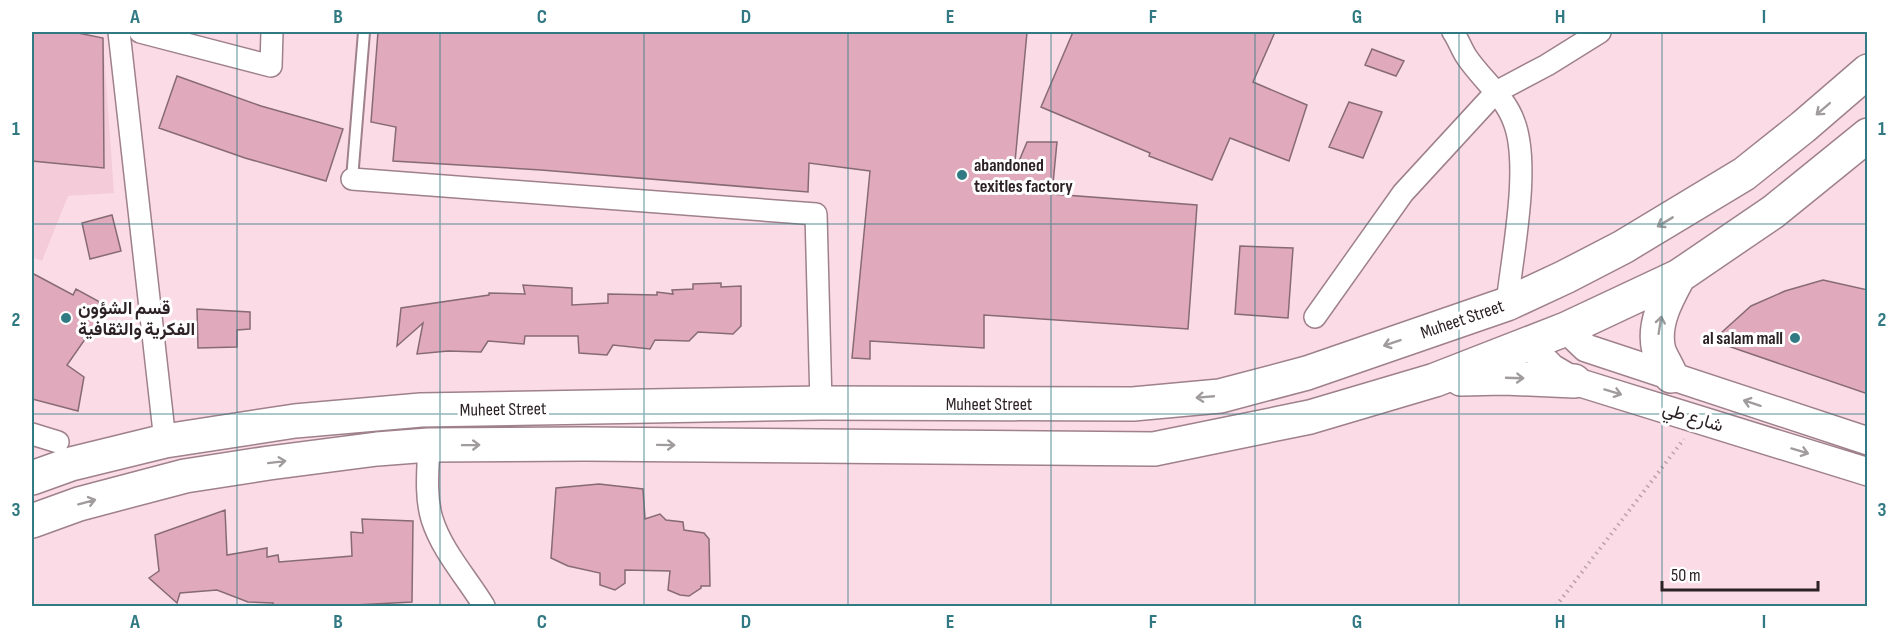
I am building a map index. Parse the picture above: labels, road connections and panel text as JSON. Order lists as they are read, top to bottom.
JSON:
{
  "streets": {
    "main road": ["Muheet Street"],
    "street": ["شارع طي"]
  },
  "crossings": [
    ["Muheet Street", "شارع طي"]
  ],
  "places": ["abandoned texitles factory", "قسم الشؤون الفكرية والثقافية", "al salam mall"],
  "scale_bar": "50 m",
  "grid": {
    "columns": [
      "A",
      "B",
      "C",
      "D",
      "E",
      "F",
      "G",
      "H",
      "I"
    ],
    "rows": ["1", "2", "3"]
  }
}
